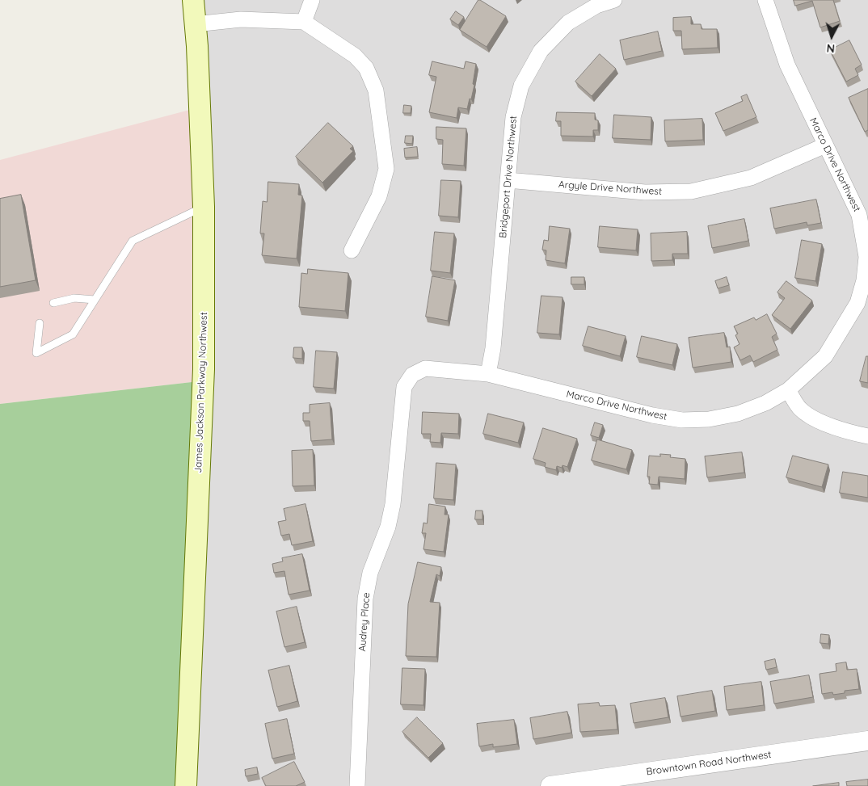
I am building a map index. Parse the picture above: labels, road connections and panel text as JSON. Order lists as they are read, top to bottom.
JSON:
{
  "streets": {
    "main road": ["James Jackson Parkway Northwest"],
    "street": [
      "Marco Drive Northwest",
      "Bridgeport Drive Northwest",
      "Argyle Drive Northwest",
      "Audrey Place",
      "Browntown Road Northwest"
    ]
  },
  "crossings": [
    ["Marco Drive Northwest", "Bridgeport Drive Northwest"],
    ["Marco Drive Northwest", "Argyle Drive Northwest"],
    ["Marco Drive Northwest", "Audrey Place"],
    ["Bridgeport Drive Northwest", "Argyle Drive Northwest"]
  ],
  "north": "bottom"
}
